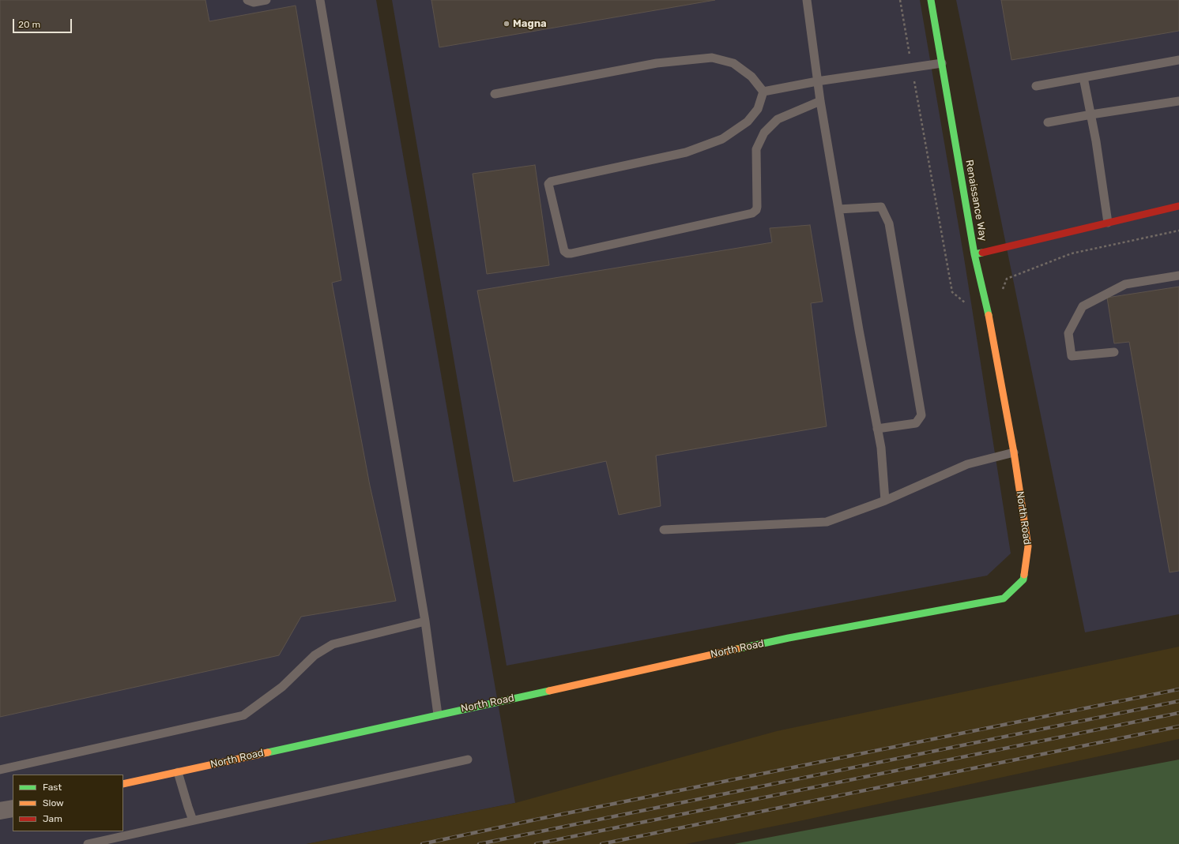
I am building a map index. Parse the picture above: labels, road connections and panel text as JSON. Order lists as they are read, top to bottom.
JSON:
{
  "streets": {
    "street": ["Renaissance Way", "North Road"]
  },
  "crossings": [
    ["Renaissance Way", "North Road"]
  ],
  "places": ["Magna"],
  "legend": ["Fast", "Slow", "Jam"],
  "scale_bar": "20 m"
}
